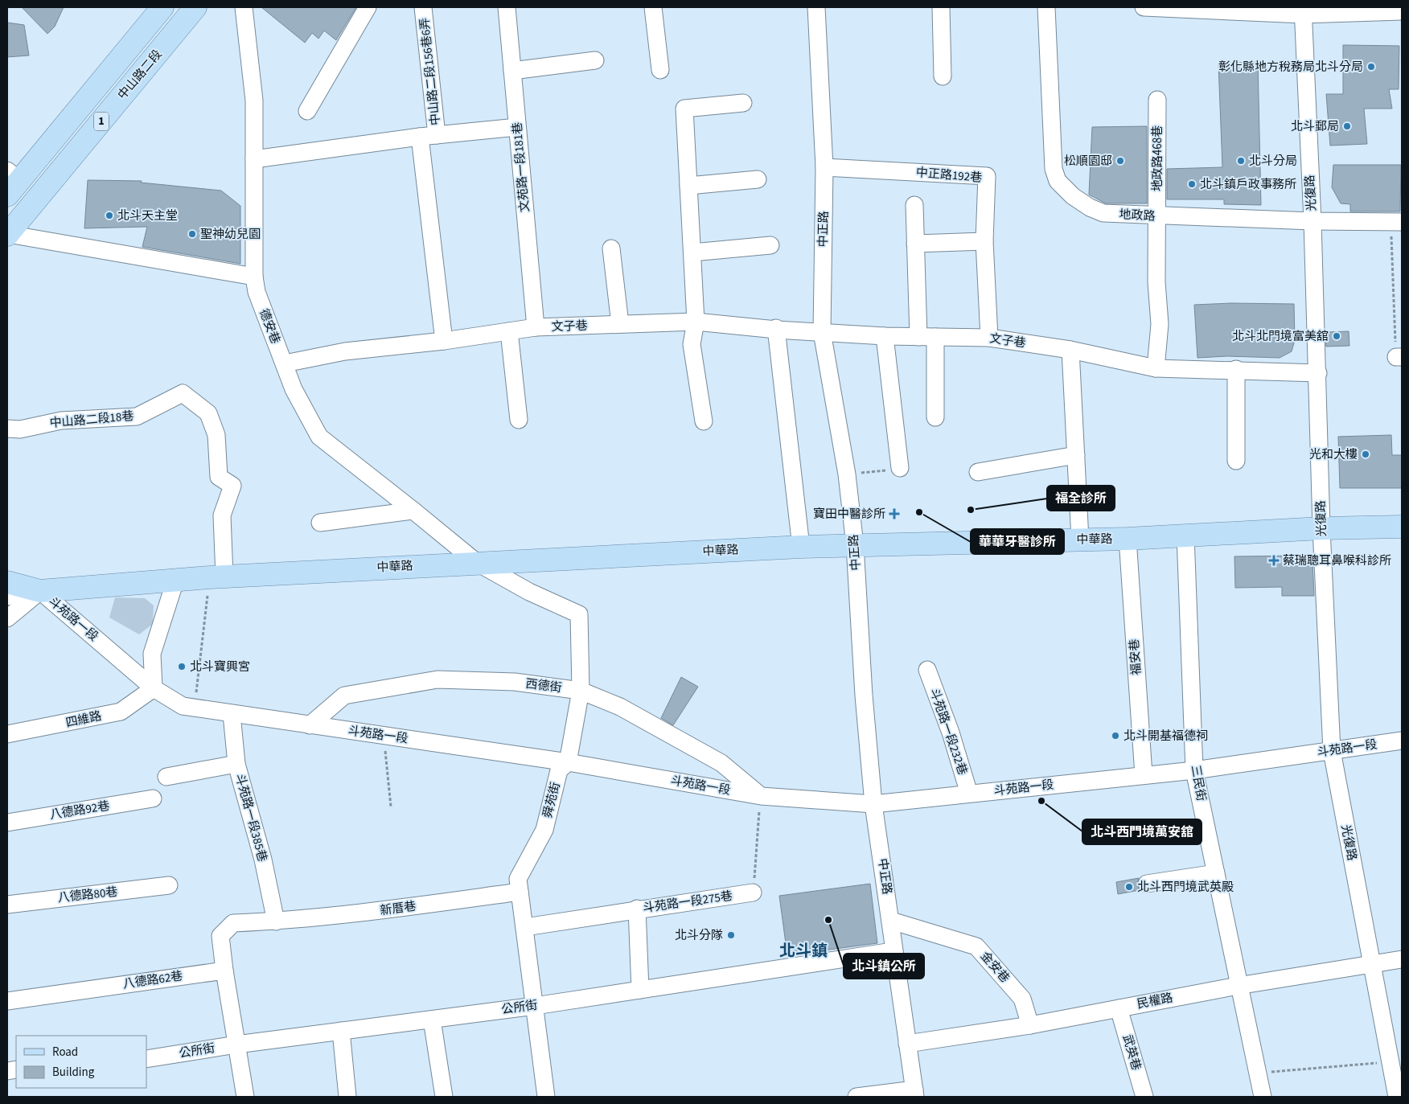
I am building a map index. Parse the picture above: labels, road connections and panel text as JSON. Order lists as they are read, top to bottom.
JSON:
{
  "streets": {
    "main road": [
      "中山路二段",
      "1",
      "中華路",
      "斗苑路一段"
    ],
    "street": [
      "中山路二段156巷6弄",
      "地政路468巷",
      "文苑路一段181巷",
      "中正路192巷",
      "光復路",
      "地政路",
      "中正路",
      "德安巷",
      "文子巷",
      "中山路二段18巷",
      "福安巷",
      "西德街",
      "四維路",
      "斗苑路一段232巷",
      "三民街",
      "舜苑街",
      "八德路92巷",
      "斗苑路一段385巷",
      "八德路80巷",
      "斗苑路一段275巷",
      "新厝巷",
      "金安巷",
      "八德路62巷",
      "民權路",
      "公所街",
      "武英巷"
    ]
  },
  "crossings": [
    ["地政路468巷", "地政路"],
    ["地政路468巷", "文子巷"],
    ["文苑路一段181巷", "文子巷"],
    ["中正路192巷", "中正路"],
    ["中正路192巷", "文子巷"],
    ["光復路", "地政路"],
    ["光復路", "文子巷"],
    ["光復路", "中華路"],
    ["光復路", "斗苑路一段"],
    ["光復路", "民權路"],
    ["中正路", "文子巷"],
    ["中正路", "中華路"],
    ["中正路", "斗苑路一段"],
    ["中正路", "金安巷"],
    ["中正路", "民權路"],
    ["中正路", "公所街"],
    ["德安巷", "文子巷"],
    ["德安巷", "中華路"],
    ["德安巷", "舜苑街"],
    ["中山路二段18巷", "中華路"],
    ["中華路", "斗苑路一段"],
    ["中華路", "福安巷"],
    ["中華路", "三民街"],
    ["中華路", "舜苑街"],
    ["斗苑路一段", "福安巷"],
    ["斗苑路一段", "西德街"],
    ["斗苑路一段", "四維路"],
    ["斗苑路一段", "斗苑路一段232巷"],
    ["斗苑路一段", "三民街"],
    ["斗苑路一段", "舜苑街"],
    ["斗苑路一段", "斗苑路一段385巷"],
    ["西德街", "舜苑街"],
    ["三民街", "民權路"],
    ["舜苑街", "斗苑路一段275巷"],
    ["舜苑街", "新厝巷"],
    ["舜苑街", "公所街"],
    ["斗苑路一段385巷", "新厝巷"],
    ["新厝巷", "八德路62巷"],
    ["金安巷", "民權路"],
    ["民權路", "武英巷"]
  ],
  "districts": ["北斗鎮"],
  "places": {
    "other": [
      "彰化縣地方稅務局北斗分局",
      "北斗郵局",
      "松順園邸",
      "北斗分局",
      "北斗鎮戶政事務所",
      "北斗天主堂",
      "聖神幼兒園",
      "北斗北門境富美舘",
      "光和大樓",
      "福全診所",
      "華華牙醫診所",
      "北斗寶興宮",
      "北斗開基福德祠",
      "北斗西門境萬安舘",
      "北斗西門境武英殿",
      "北斗鎮公所",
      "北斗分隊"
    ],
    "health": ["寶田中醫診所", "蔡瑞聰耳鼻喉科診所"]
  },
  "legend": ["Road", "Building"]
}
